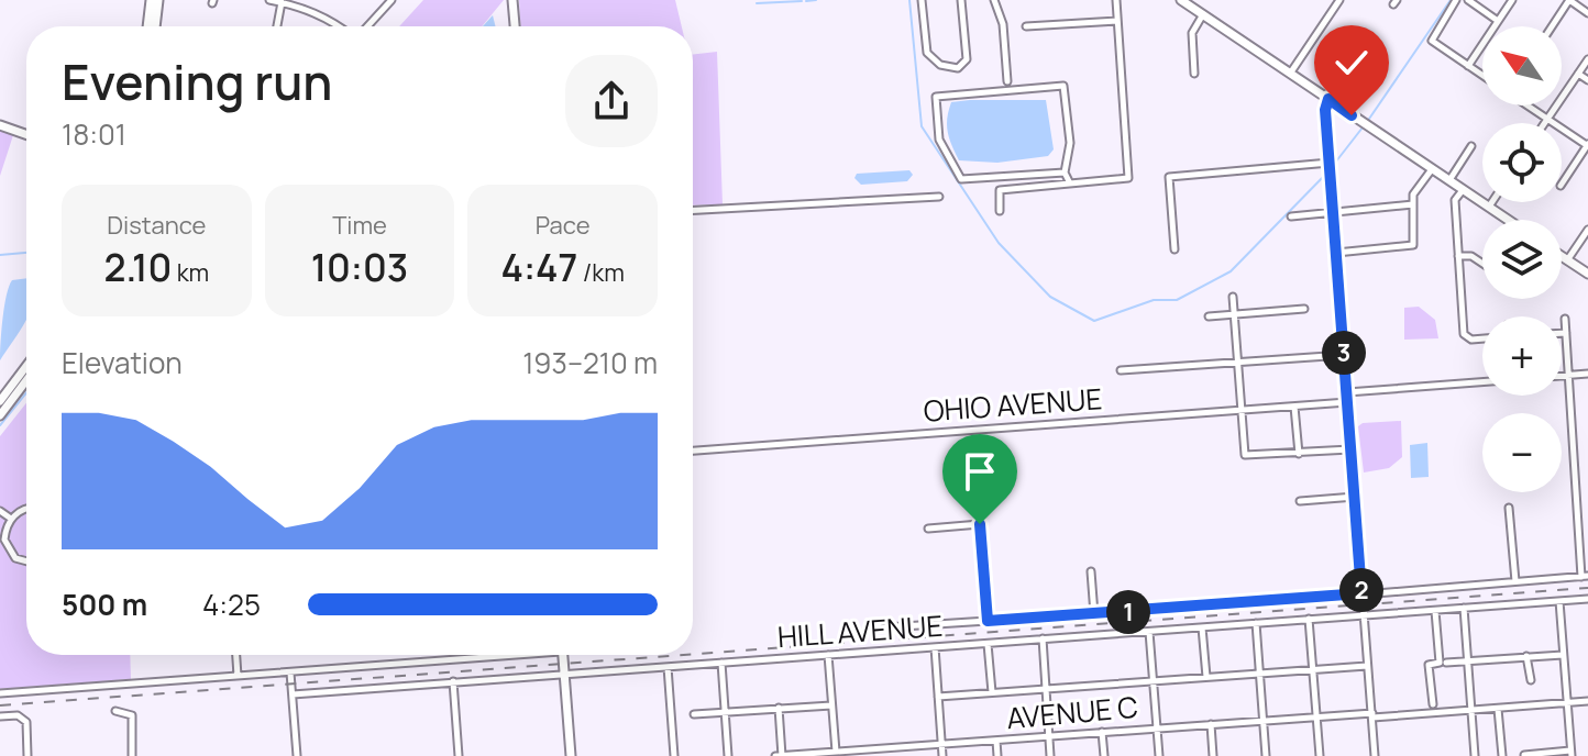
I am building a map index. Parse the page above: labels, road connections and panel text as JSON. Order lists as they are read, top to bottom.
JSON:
{
  "streets": {
    "street": ["OHIO AVENUE", "HILL AVENUE", "AVENUE C"]
  },
  "north": "top left",
  "page": {
    "map_buttons": ["+", "−"],
    "heading": ["Evening run", "18:01"],
    "stats": [
      ["Distance", "2.10 km"],
      ["Time", "10:03"],
      ["Pace", "4:47 /km"]
    ],
    "chart": ["Elevation", "193–210 m"],
    "pins": ["3", "2", "1"],
    "list": [
      {
        "name": "500 m",
        "note": "4:25"
      }
    ]
  }
}
